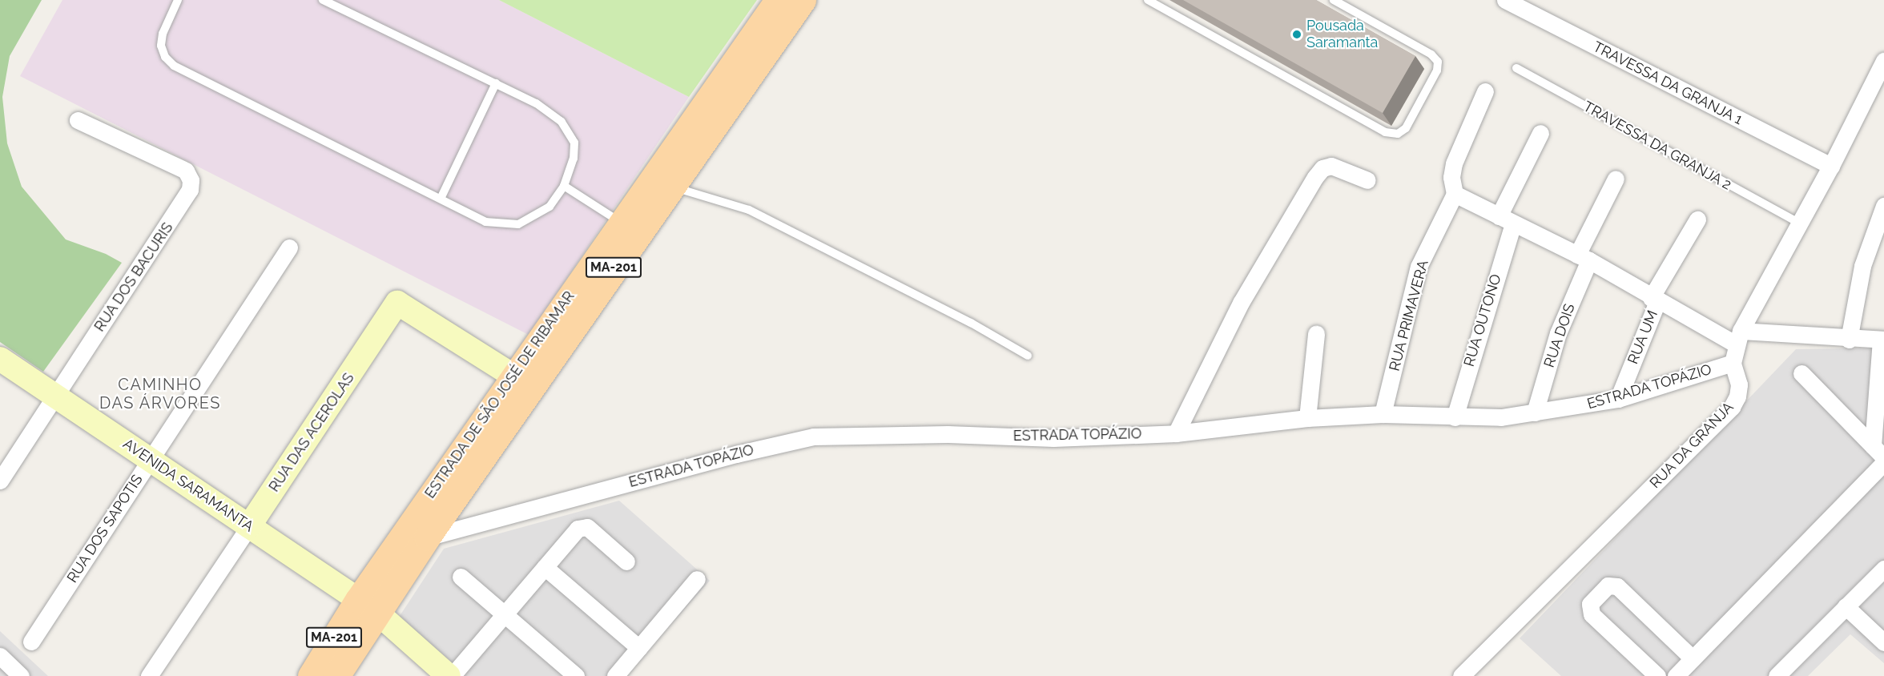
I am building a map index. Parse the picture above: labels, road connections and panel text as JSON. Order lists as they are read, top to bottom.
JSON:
{
  "streets": {
    "main road": ["MA-201", "ESTRADA DE SÃO JOSÉ DE RIBAMAR"],
    "street": [
      "TRAVESSA DA GRANJA 1",
      "RUA DOS BACURIS",
      "RUA PRIMAVERA",
      "RUA OUTONO",
      "RUA DOIS",
      "RUA UM",
      "ESTRADA TOPÁZIO",
      "RUA DAS ACEROLAS",
      "RUA DA GRANJA",
      "AVENIDA SARAMANTA",
      "RUA DOS SAPOTIS"
    ],
    "lane": ["TRAVESSA DA GRANJA 2"]
  },
  "crossings": [
    ["TRAVESSA DA GRANJA 1", "RUA DA GRANJA"],
    ["TRAVESSA DA GRANJA 2", "RUA DA GRANJA"],
    ["RUA DOS BACURIS", "AVENIDA SARAMANTA"],
    ["RUA PRIMAVERA", "ESTRADA TOPÁZIO"],
    ["RUA OUTONO", "ESTRADA TOPÁZIO"],
    ["RUA DOIS", "ESTRADA TOPÁZIO"],
    ["RUA UM", "ESTRADA TOPÁZIO"],
    ["ESTRADA TOPÁZIO", "ESTRADA DE SÃO JOSÉ DE RIBAMAR"],
    ["ESTRADA TOPÁZIO", "RUA DA GRANJA"],
    ["ESTRADA DE SÃO JOSÉ DE RIBAMAR", "RUA DAS ACEROLAS"],
    ["ESTRADA DE SÃO JOSÉ DE RIBAMAR", "AVENIDA SARAMANTA"],
    ["RUA DAS ACEROLAS", "AVENIDA SARAMANTA"],
    ["AVENIDA SARAMANTA", "RUA DOS SAPOTIS"]
  ],
  "districts": ["CAMINHO DAS ÁRVORES"],
  "places": ["Pousada Saramanta"]
}
